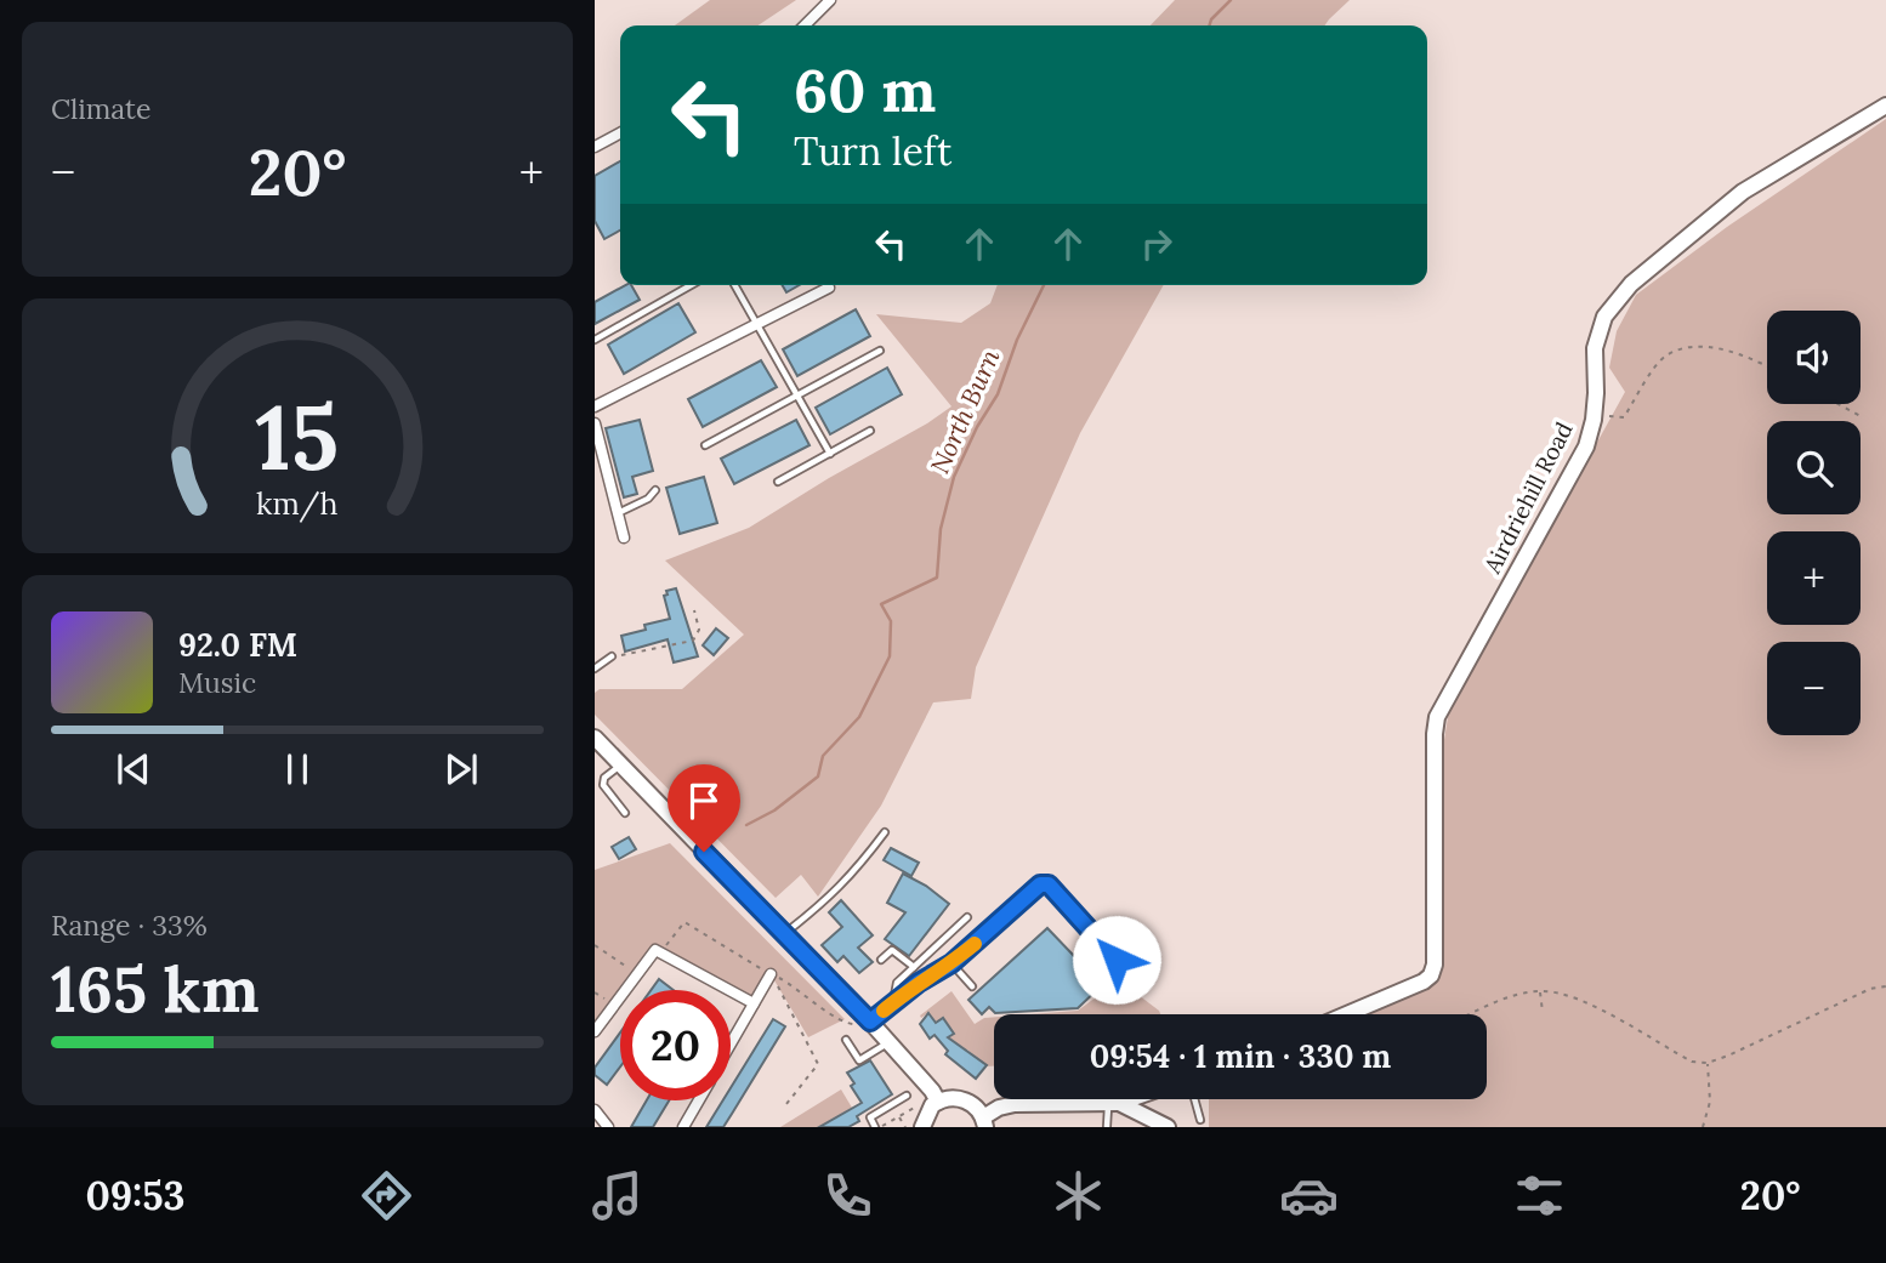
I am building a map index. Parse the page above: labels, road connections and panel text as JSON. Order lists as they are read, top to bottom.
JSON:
{
  "streets": {
    "street": ["Airdriehill Road"]
  },
  "water": ["North Burn"],
  "page": {
    "tile": [
      "Climate",
      ["Range · 33%", "165 km"]
    ],
    "turn": ["60 m", "Turn left"],
    "heat": ["−", "20°", "+"],
    "map_buttons": ["+", "−"],
    "song": ["92.0 FM", "Music"],
    "limit": "20",
    "trip": "09:54 · 1 min · 330 m",
    "tabs": ["09:53", "20°"],
    "gauge": ["15", "km/h"]
  }
}
